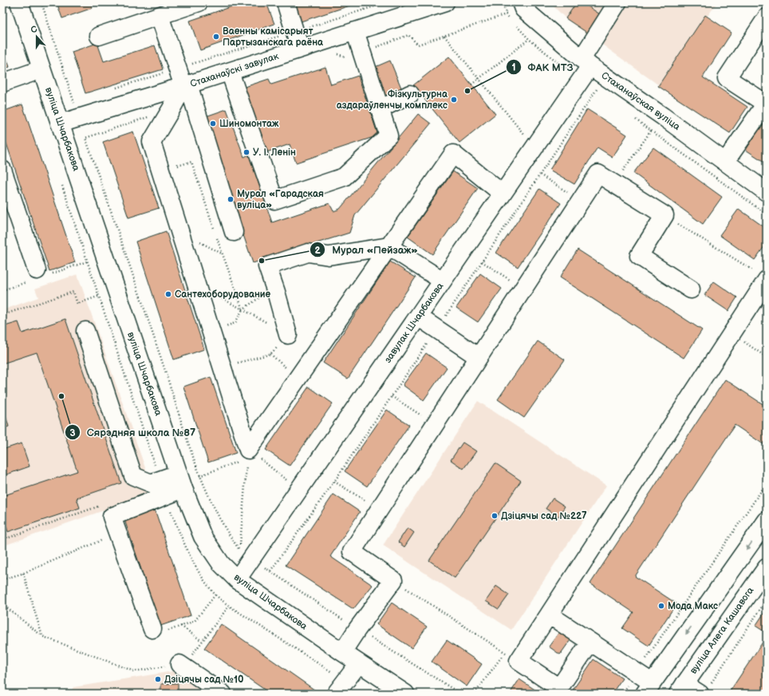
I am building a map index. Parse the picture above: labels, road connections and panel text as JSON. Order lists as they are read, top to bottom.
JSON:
{
  "streets": {
    "street": [
      "Стаханаўскі завулак",
      "Стаханаўская вуліца",
      "вуліца Шчарбакова",
      "завулак Шчарбакова",
      "вуліца Алега Кашавога"
    ]
  },
  "crossings": [
    ["Стаханаўскі завулак", "вуліца Шчарбакова"],
    ["Стаханаўская вуліца", "завулак Шчарбакова"],
    ["вуліца Шчарбакова", "завулак Шчарбакова"]
  ],
  "places": [
    "Ваенны камісарыят Партызанскага раёна",
    "ФАК МТЗ",
    "Фізкультурна аздараўленчы комплекс",
    "Шиномонтаж",
    "У. І. Ленін",
    "Мурал «Гарадская вуліца»",
    "Мурал «Пейзаж»",
    "Сантехоборудование",
    "Сярэдняя школа №87",
    "Дзіцячы сад №227",
    "Мода Макс",
    "Дзіцячы сад №10"
  ],
  "north": "top"
}
